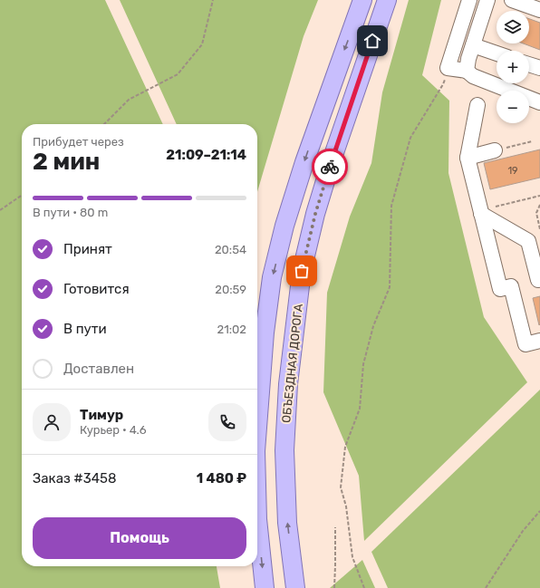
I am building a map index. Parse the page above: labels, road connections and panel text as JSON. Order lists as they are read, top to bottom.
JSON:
{
  "streets": {
    "main road": ["ОБЪЕЗДНАЯ ДОРОГА"]
  },
  "house_numbers": ["19"],
  "page": {
    "map_buttons": ["+", "−"],
    "heading": ["2 мин", "Прибудет через", "21:09–21:14"],
    "panel": [
      "Тимур",
      "Курьер · 4.6",
      "Заказ #3458",
      "1 480 ₽"
    ],
    "bar": "В пути · 80 m",
    "list": [
      ["Принят", "20:54"],
      ["Готовится", "20:59"],
      ["В пути", "21:02"],
      "Доставлен"
    ],
    "buttons": "Помощь"
  }
}
